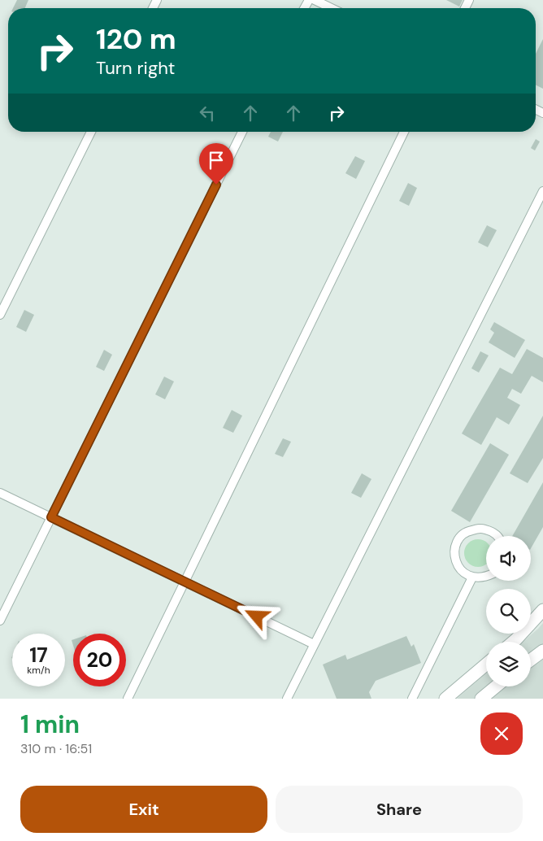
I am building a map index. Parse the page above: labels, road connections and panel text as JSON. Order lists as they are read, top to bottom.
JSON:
{
  "page": {
    "turn": ["120 m", "Turn right"],
    "speed": "17 km/h",
    "limit": "20",
    "heading": ["1 min", "310 m · 16:51"],
    "buttons": ["Exit", "Share"]
  }
}
